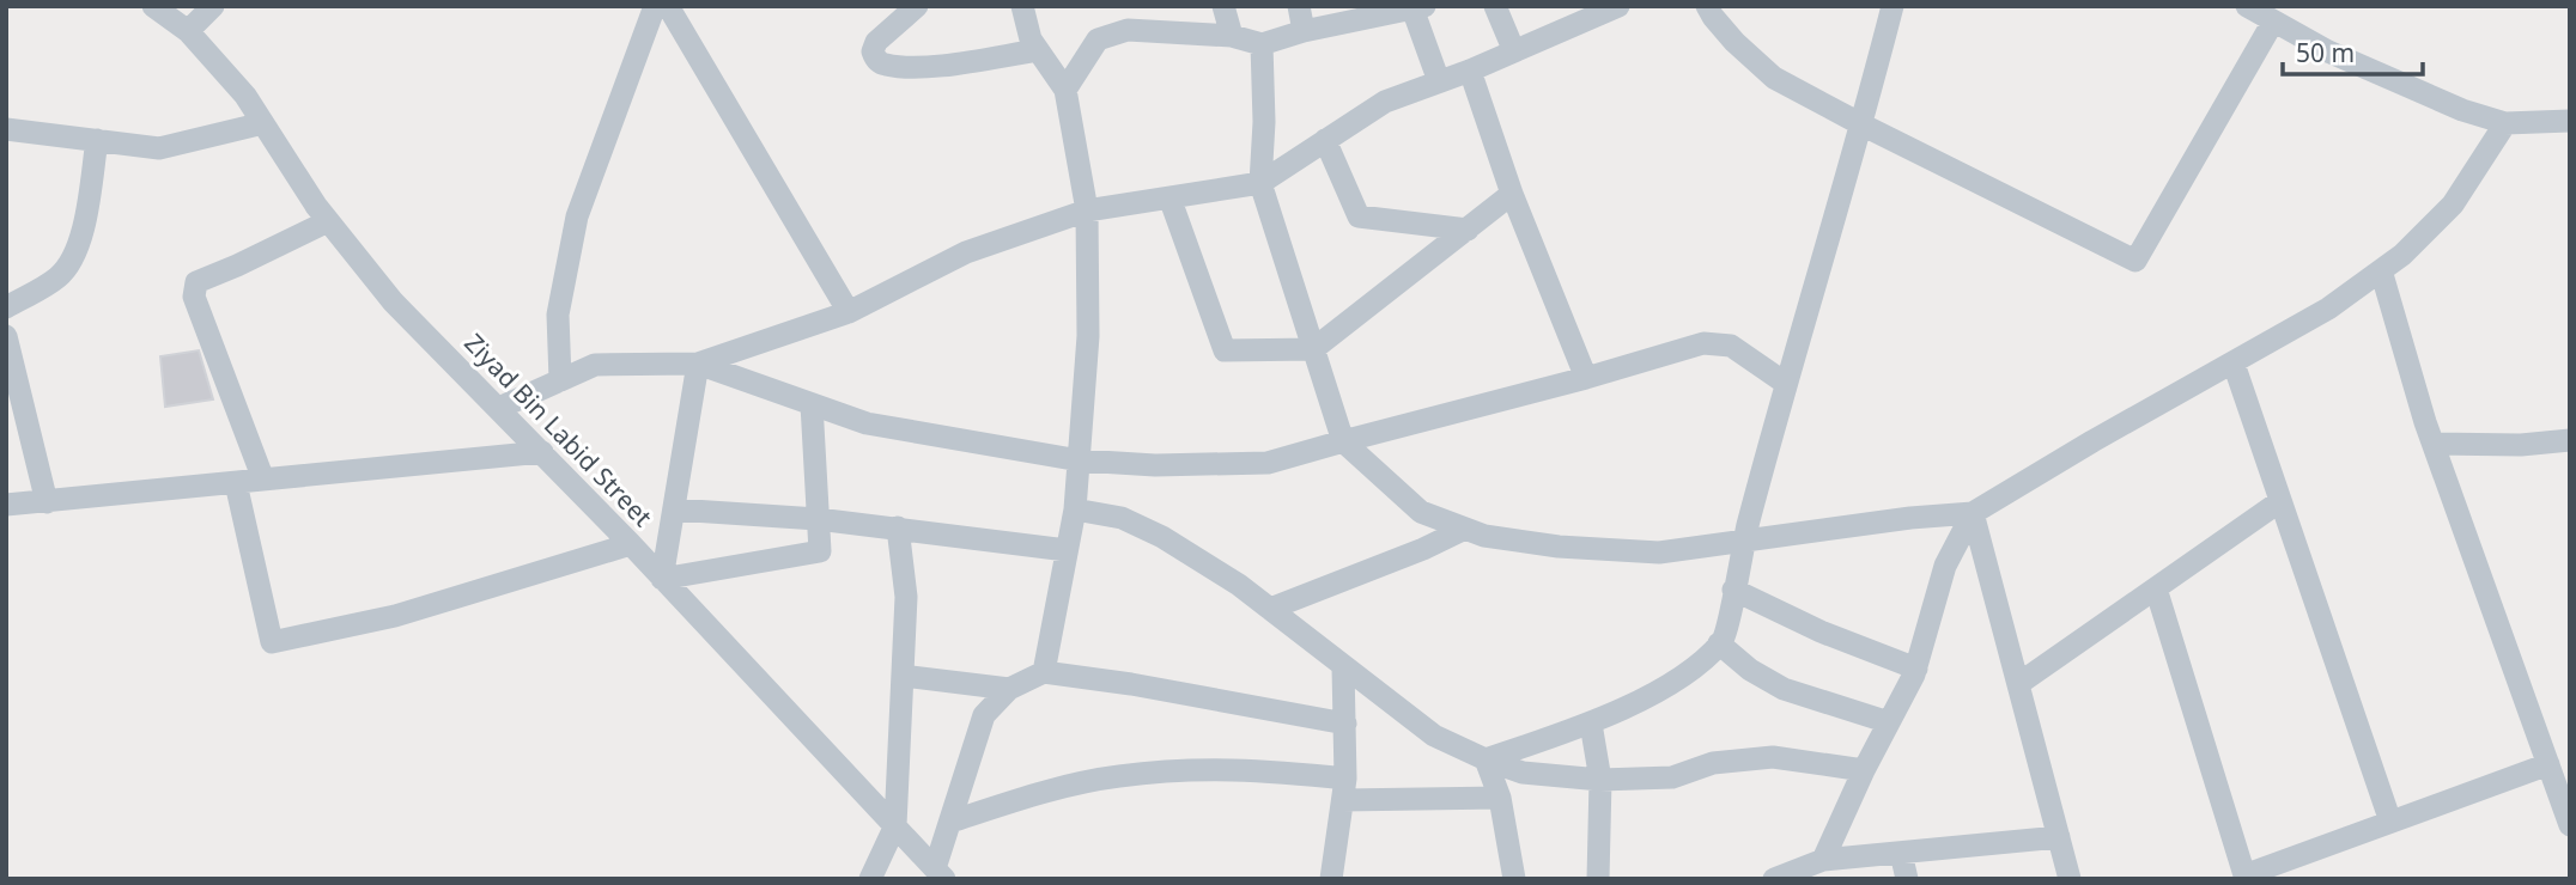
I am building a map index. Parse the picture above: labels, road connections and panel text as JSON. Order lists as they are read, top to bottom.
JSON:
{
  "streets": {
    "street": ["Ziyad Bin Labid Street"]
  },
  "scale_bar": "50 m"
}
